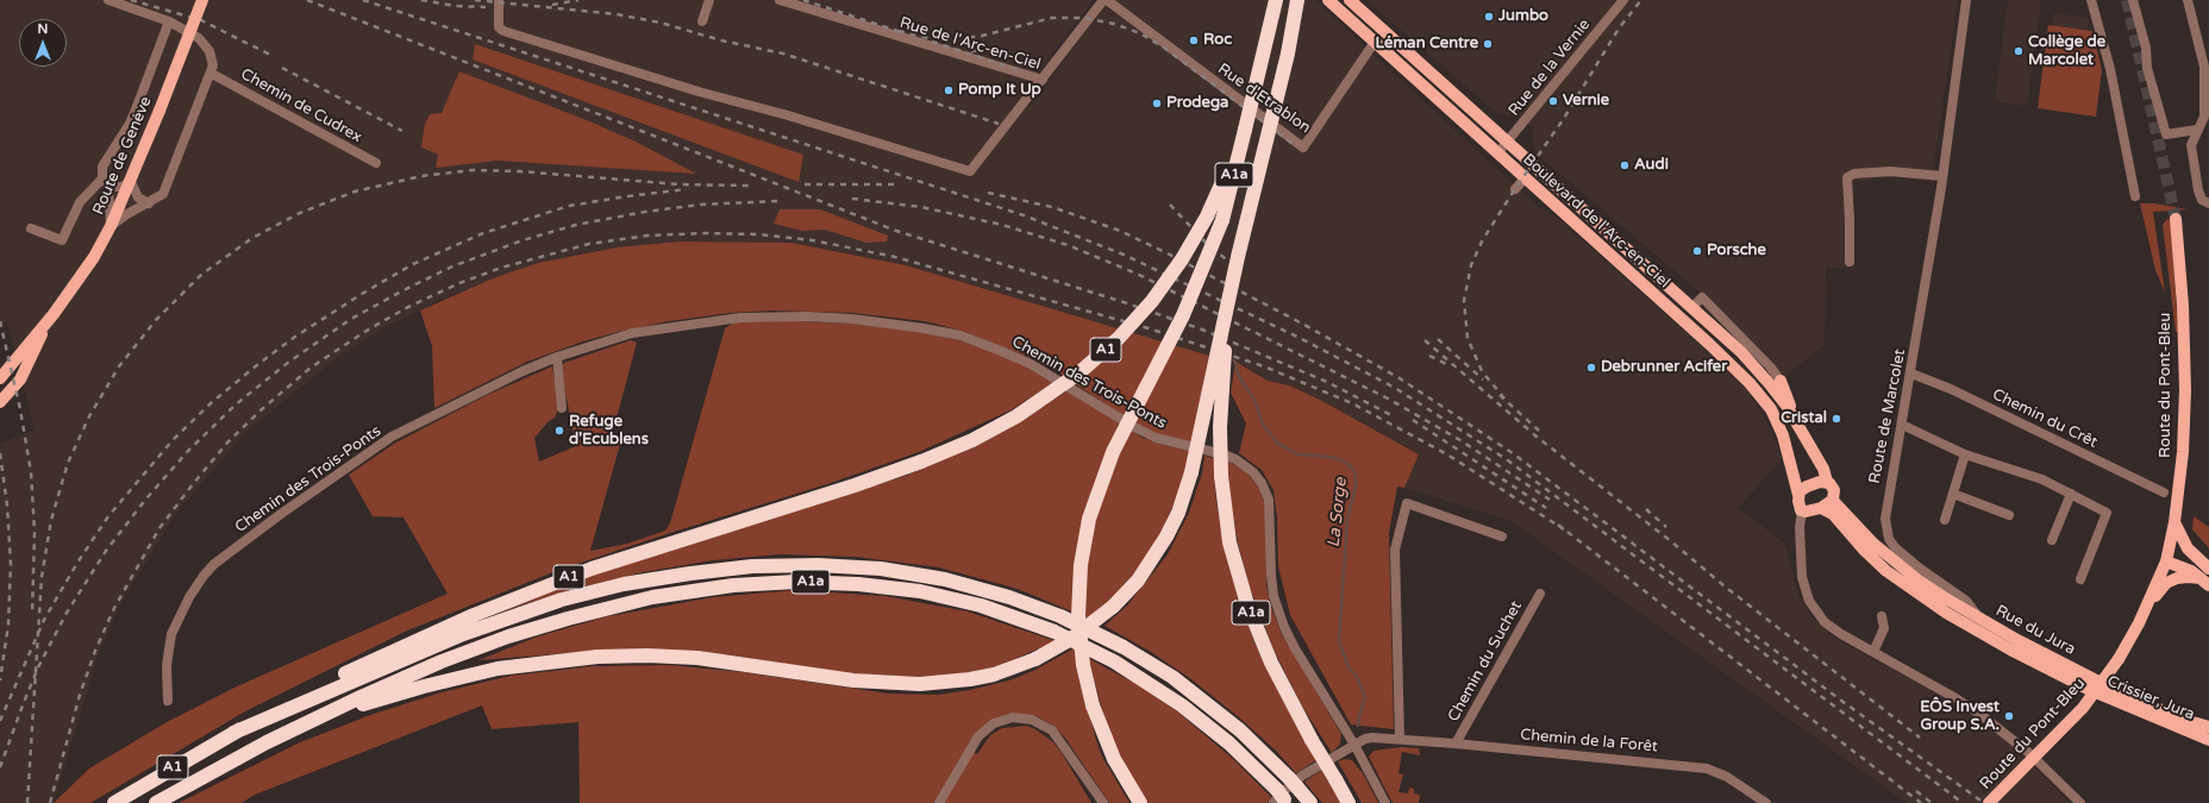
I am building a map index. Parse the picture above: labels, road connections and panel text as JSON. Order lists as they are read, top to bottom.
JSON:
{
  "streets": {
    "highway": ["A1a", "A1"],
    "main road": [
      "Route de Genève",
      "Boulevard de l'Arc-en-Ciel",
      "Route du Pont-Bleu",
      "Rue du Jura",
      "Crissier, Jura"
    ],
    "street": [
      "Rue de l'Arc-en-Ciel",
      "Rue de la Vernie",
      "Rue d'Etrablon",
      "Chemin de Cudrex",
      "Chemin des Trois-Ponts",
      "Route de Marcolet",
      "Chemin du Crêt",
      "Chemin du Suchet",
      "Chemin de la Forêt"
    ]
  },
  "crossings": [
    ["Rue de la Vernie", "Boulevard de l'Arc-en-Ciel"],
    ["Rue d'Etrablon", "Boulevard de l'Arc-en-Ciel"],
    ["A1a", "A1"],
    ["A1a", "Chemin de la Forêt"],
    ["Boulevard de l'Arc-en-Ciel", "Rue du Jura"],
    ["Boulevard de l'Arc-en-Ciel", "Crissier, Jura"],
    ["Chemin des Trois-Ponts", "Chemin de la Forêt"],
    ["Route de Marcolet", "Chemin du Crêt"],
    ["Route de Marcolet", "Rue du Jura"],
    ["Rue du Jura", "Crissier, Jura"],
    ["Chemin du Suchet", "Chemin de la Forêt"]
  ],
  "water": ["La Sorge"],
  "places": [
    "Jumbo",
    "Roc",
    "Léman Centre",
    "Collège de Marcolet",
    "Pomp It Up",
    "Vernie",
    "Prodega",
    "Audi",
    "Porsche",
    "Debrunner Acifer",
    "Cristal",
    "Refuge d'Ecublens",
    "EÔS Invest Group S.A."
  ],
  "north": "top"
}
